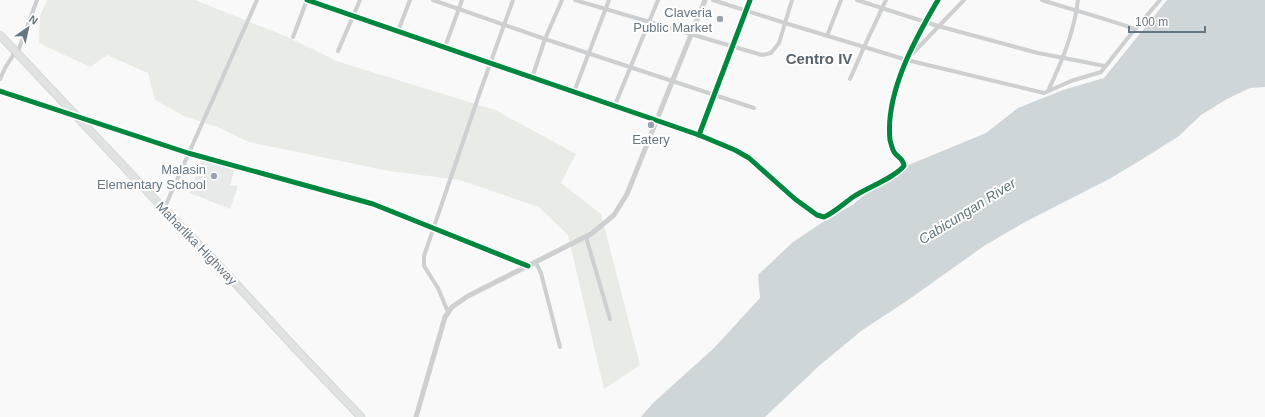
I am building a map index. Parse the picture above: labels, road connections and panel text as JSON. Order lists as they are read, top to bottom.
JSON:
{
  "streets": {
    "highway": ["Maharlika Highway"]
  },
  "districts": ["Centro IV"],
  "water": ["Cabicungan River"],
  "places": ["Claveria Public Market", "Eatery", "Malasin Elementary School"],
  "scale_bar": "100 m",
  "north": "top right"
}
